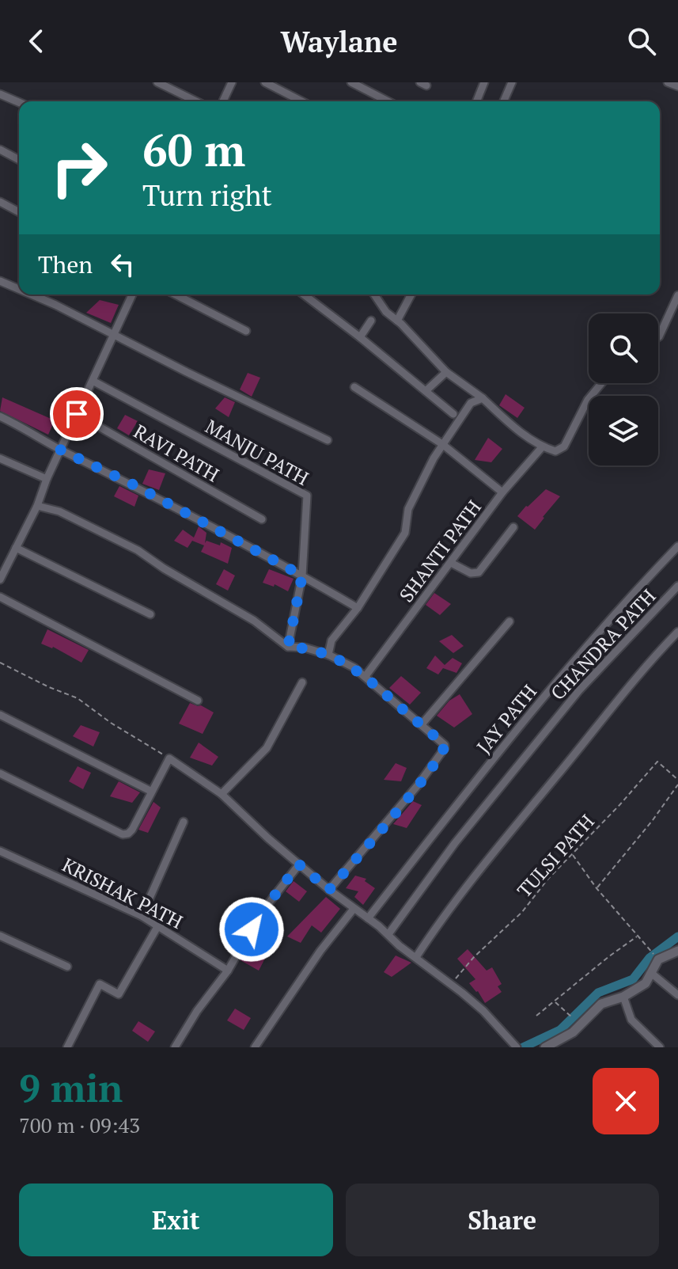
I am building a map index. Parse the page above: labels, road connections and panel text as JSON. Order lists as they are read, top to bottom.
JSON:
{
  "streets": {
    "street": [
      "MANJU PATH",
      "RAVI PATH",
      "SHANTI PATH",
      "CHANDRA PATH",
      "JAY PATH",
      "KRISHAK PATH"
    ],
    "path": ["TULSI PATH"]
  },
  "page": {
    "header": "Waylane",
    "turn": ["60 m", "Turn right"],
    "then": "Then",
    "heading": ["9 min", "700 m · 09:43"],
    "buttons": ["Exit", "Share"]
  }
}
